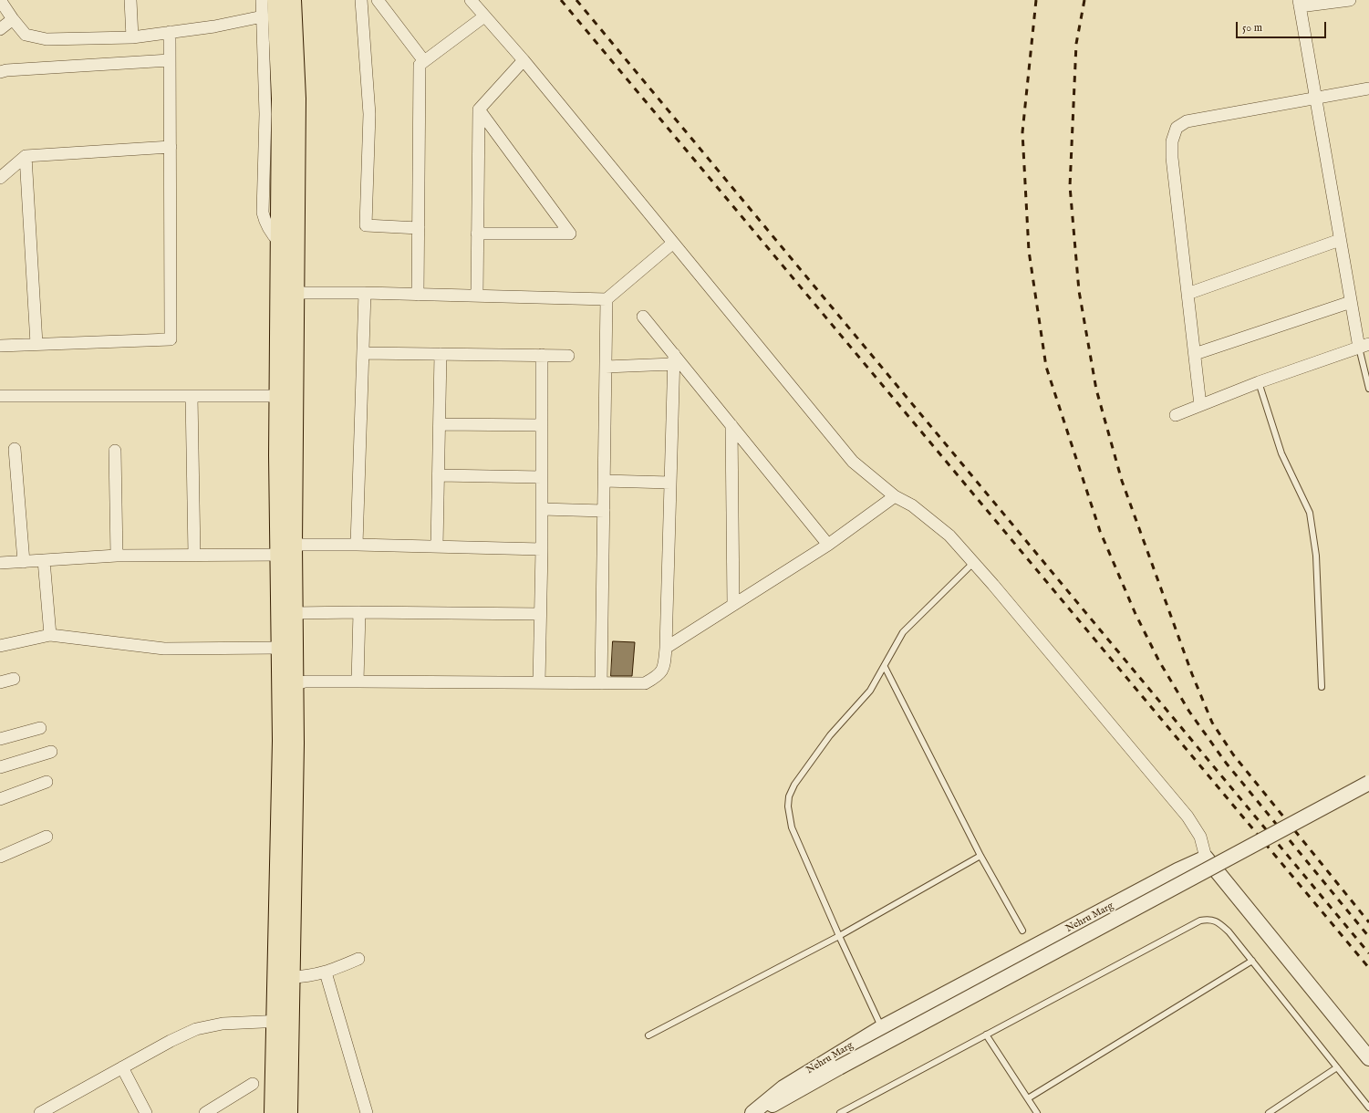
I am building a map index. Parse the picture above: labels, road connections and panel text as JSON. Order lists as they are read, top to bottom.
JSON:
{
  "streets": {
    "street": ["Nehru Marg"]
  },
  "scale_bar": "50 m"
}
